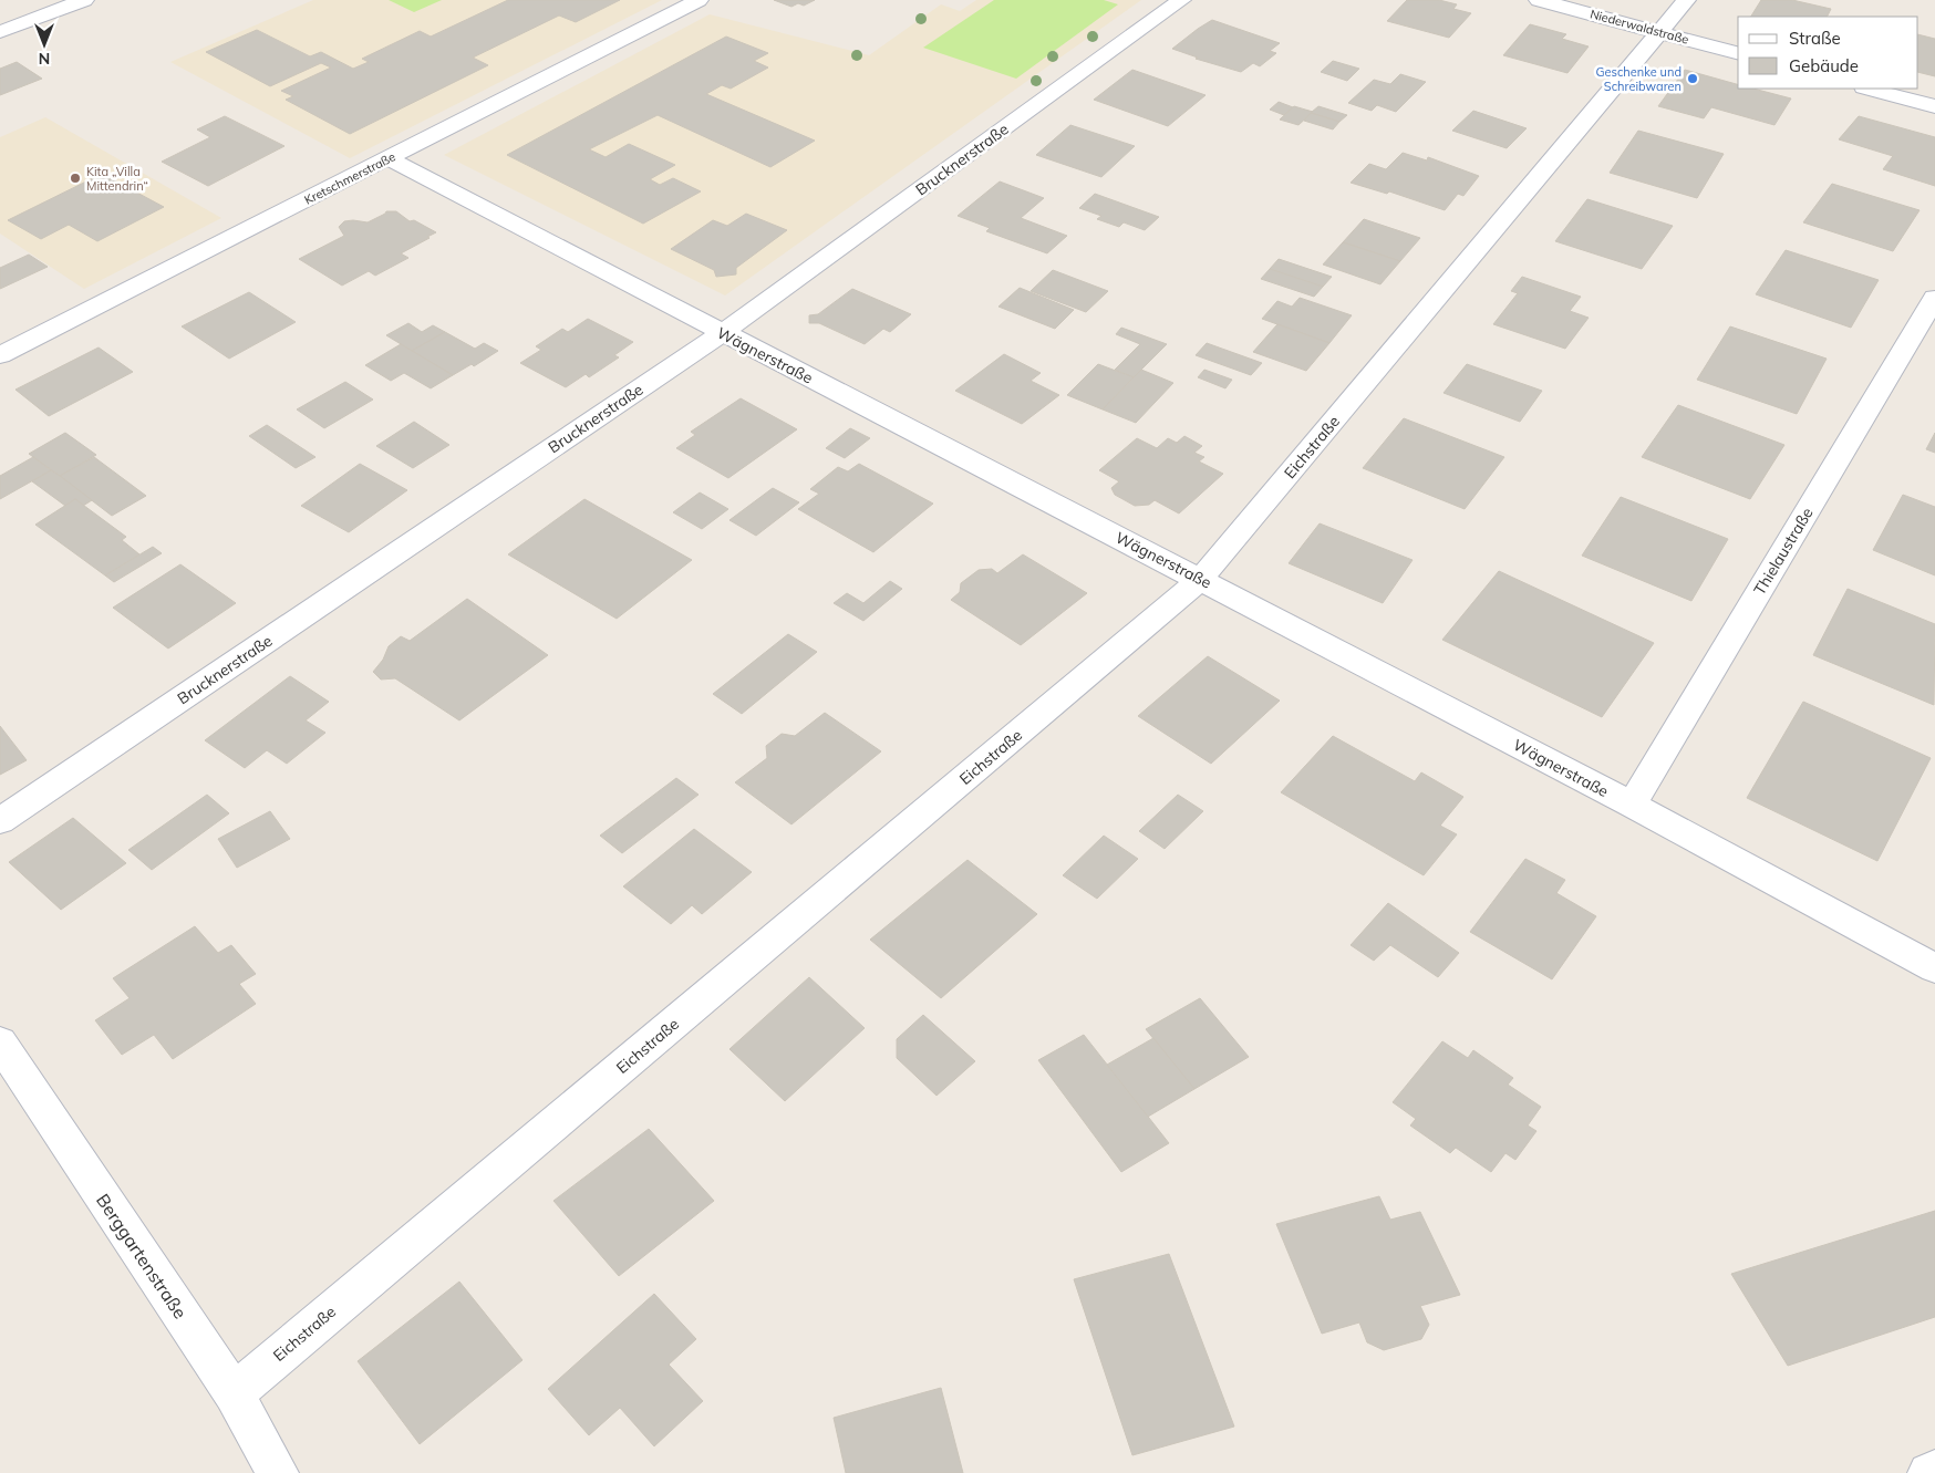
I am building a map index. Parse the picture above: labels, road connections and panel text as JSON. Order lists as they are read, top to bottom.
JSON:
{
  "streets": {
    "street": [
      "Niederwaldstraße",
      "Brucknerstraße",
      "Kretschmerstraße",
      "Wägnerstraße",
      "Eichstraße",
      "Thielaustraße",
      "Berggartenstraße"
    ]
  },
  "crossings": [
    ["Niederwaldstraße", "Eichstraße"],
    ["Brucknerstraße", "Wägnerstraße"],
    ["Kretschmerstraße", "Wägnerstraße"],
    ["Wägnerstraße", "Eichstraße"],
    ["Wägnerstraße", "Thielaustraße"],
    ["Eichstraße", "Berggartenstraße"]
  ],
  "places": ["Geschenke und Schreibwaren", "Kita „Villa Mittendrin“"],
  "legend": ["Straße", "Gebäude"],
  "north": "bottom"
}
